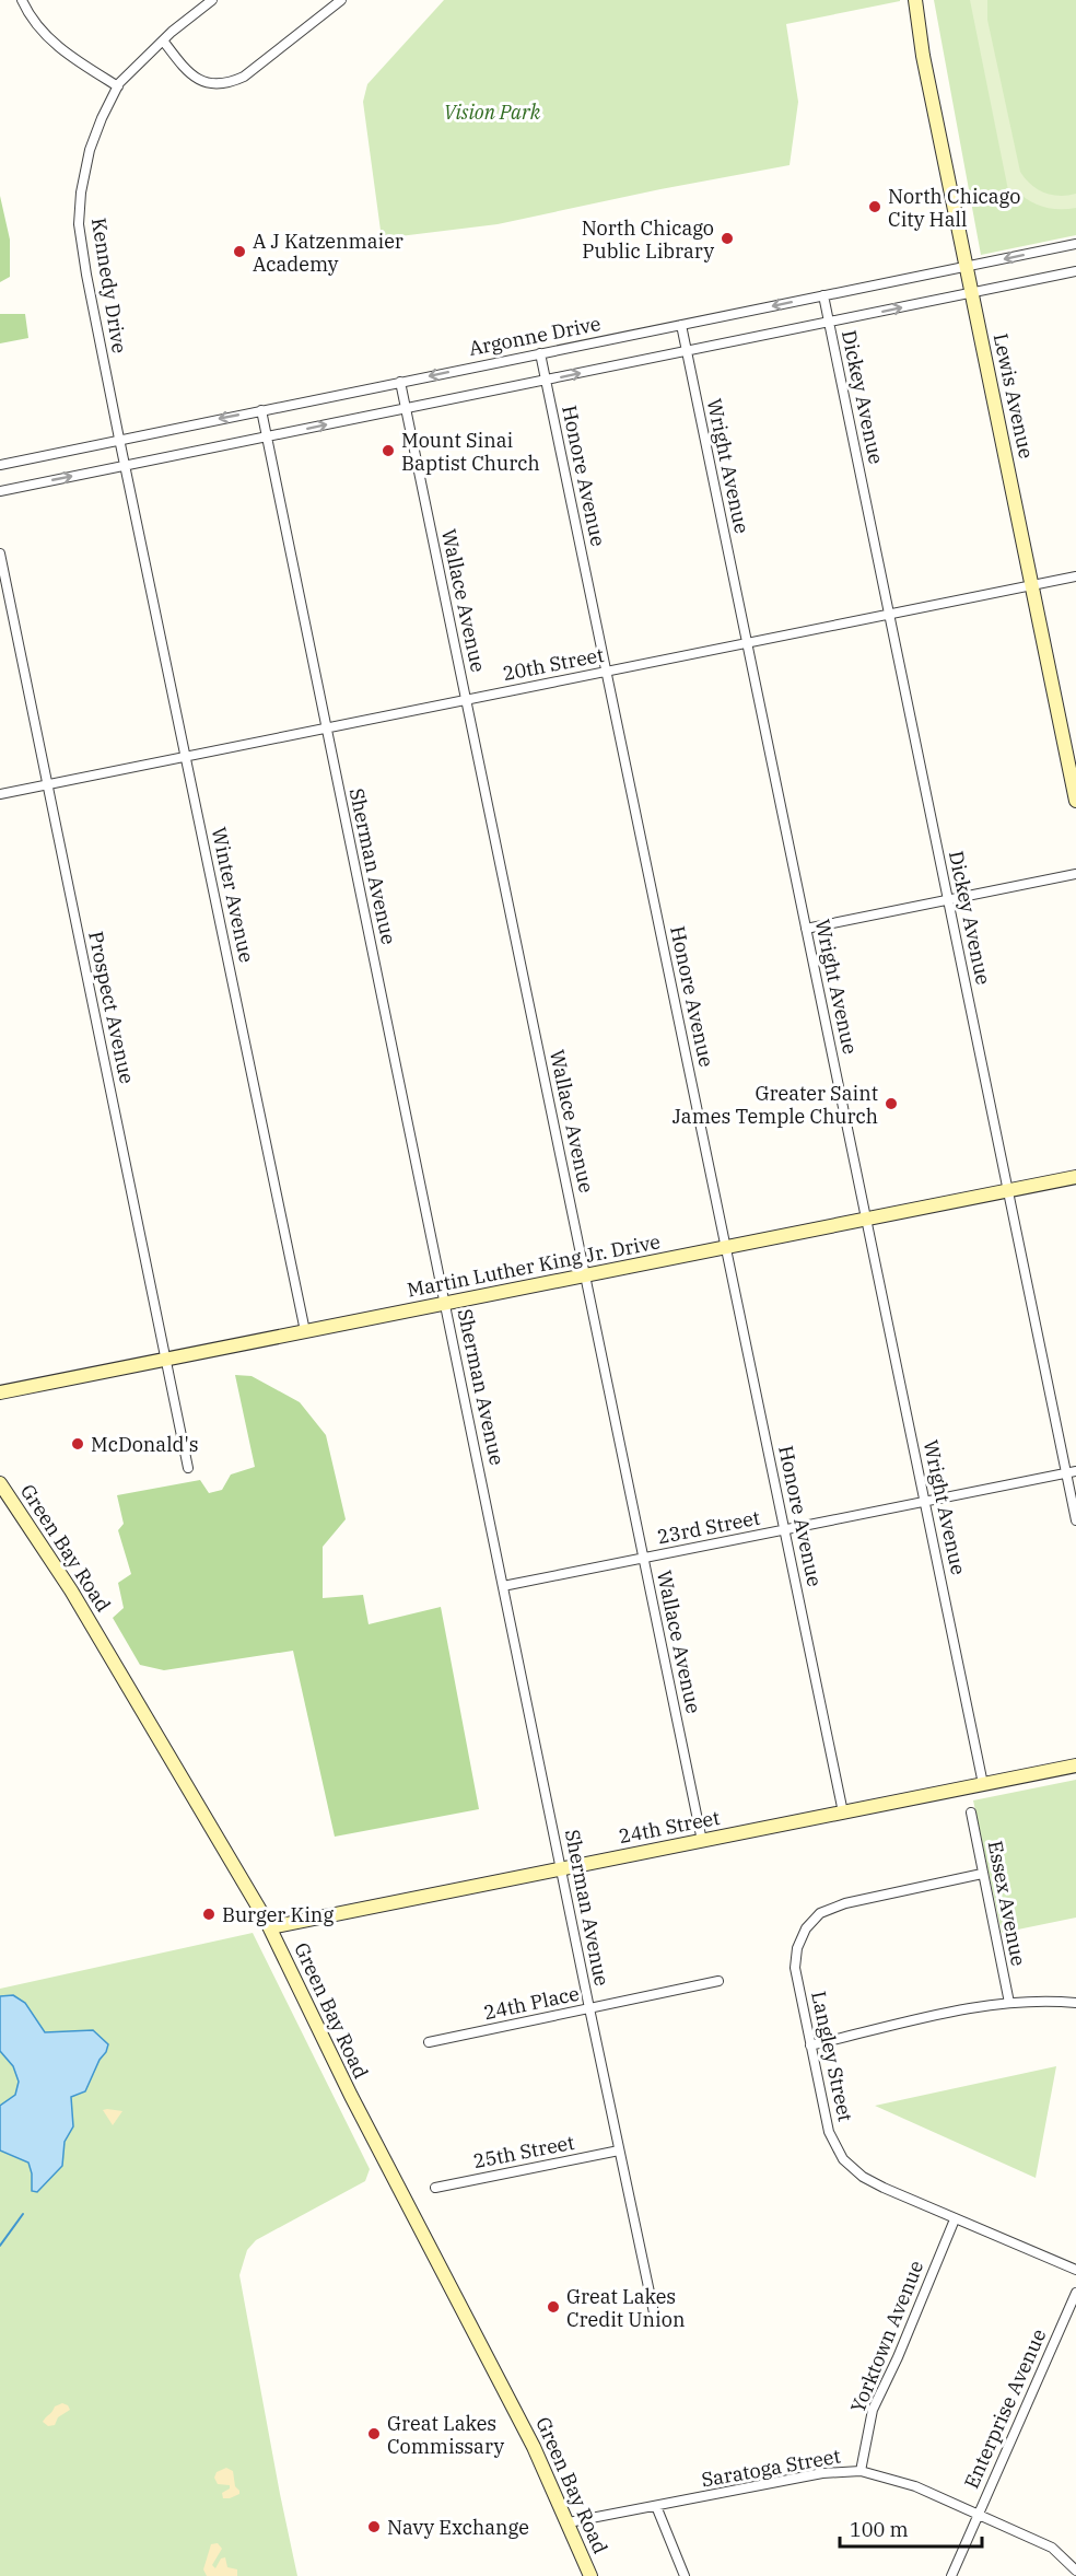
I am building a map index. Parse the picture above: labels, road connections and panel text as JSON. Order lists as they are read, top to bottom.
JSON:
{
  "streets": {
    "main road": [
      "Lewis Avenue",
      "Martin Luther King Jr. Drive",
      "Green Bay Road",
      "24th Street"
    ],
    "street": [
      "Kennedy Drive",
      "Argonne Drive",
      "Dickey Avenue",
      "Wright Avenue",
      "Honore Avenue",
      "Wallace Avenue",
      "20th Street",
      "Sherman Avenue",
      "Winter Avenue",
      "Prospect Avenue",
      "23rd Street",
      "Essex Avenue",
      "24th Place",
      "Langley Street",
      "25th Street",
      "Yorktown Avenue",
      "Enterprise Avenue",
      "Saratoga Street"
    ]
  },
  "crossings": [
    ["Kennedy Drive", "Argonne Drive"],
    ["Kennedy Drive", "Winter Avenue"],
    ["Argonne Drive", "Lewis Avenue"],
    ["Argonne Drive", "Dickey Avenue"],
    ["Argonne Drive", "Wright Avenue"],
    ["Argonne Drive", "Honore Avenue"],
    ["Argonne Drive", "Wallace Avenue"],
    ["Argonne Drive", "Sherman Avenue"],
    ["Lewis Avenue", "20th Street"],
    ["Dickey Avenue", "20th Street"],
    ["Dickey Avenue", "Martin Luther King Jr. Drive"],
    ["Dickey Avenue", "23rd Street"],
    ["Wright Avenue", "20th Street"],
    ["Wright Avenue", "Martin Luther King Jr. Drive"],
    ["Wright Avenue", "23rd Street"],
    ["Wright Avenue", "24th Street"],
    ["Honore Avenue", "20th Street"],
    ["Honore Avenue", "Martin Luther King Jr. Drive"],
    ["Honore Avenue", "23rd Street"],
    ["Honore Avenue", "24th Street"],
    ["Wallace Avenue", "20th Street"],
    ["Wallace Avenue", "Martin Luther King Jr. Drive"],
    ["Wallace Avenue", "23rd Street"],
    ["Wallace Avenue", "24th Street"],
    ["20th Street", "Sherman Avenue"],
    ["20th Street", "Winter Avenue"],
    ["20th Street", "Prospect Avenue"],
    ["Sherman Avenue", "Martin Luther King Jr. Drive"],
    ["Sherman Avenue", "23rd Street"],
    ["Sherman Avenue", "24th Street"],
    ["Sherman Avenue", "24th Place"],
    ["Sherman Avenue", "25th Street"],
    ["Winter Avenue", "Martin Luther King Jr. Drive"],
    ["Prospect Avenue", "Martin Luther King Jr. Drive"],
    ["Green Bay Road", "24th Street"],
    ["Green Bay Road", "Saratoga Street"],
    ["Essex Avenue", "Langley Street"],
    ["Langley Street", "Yorktown Avenue"],
    ["Yorktown Avenue", "Saratoga Street"],
    ["Enterprise Avenue", "Saratoga Street"]
  ],
  "parks": ["Vision Park"],
  "places": [
    "North Chicago City Hall",
    "North Chicago Public Library",
    "A J Katzenmaier Academy",
    "Mount Sinai Baptist Church",
    "Greater Saint James Temple Church",
    "McDonald's",
    "Burger King",
    "Great Lakes Credit Union",
    "Great Lakes Commissary",
    "Navy Exchange"
  ],
  "scale_bar": "100 m"
}
